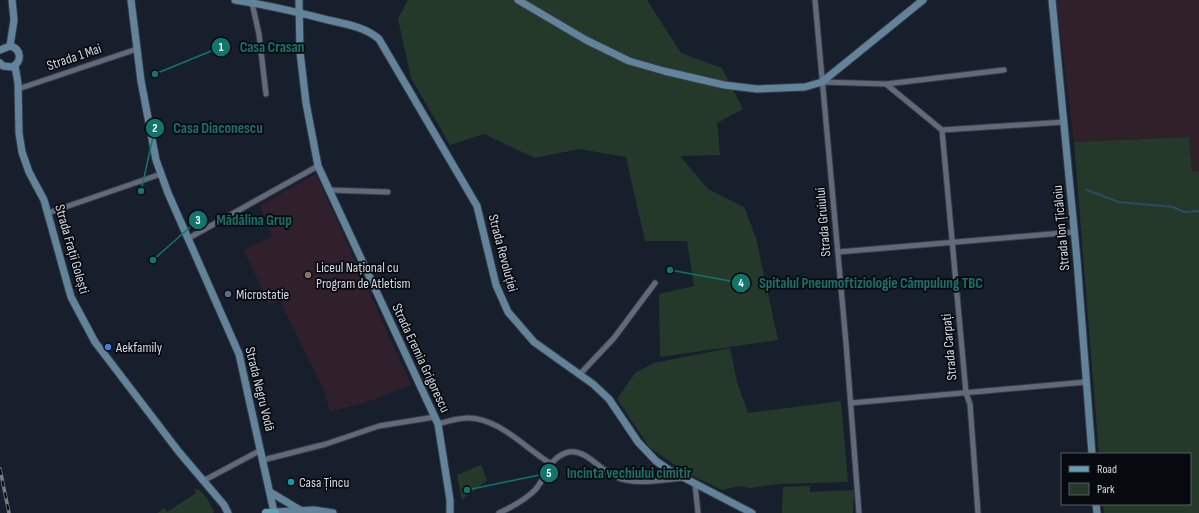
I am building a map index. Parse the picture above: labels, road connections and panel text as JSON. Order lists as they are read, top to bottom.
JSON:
{
  "streets": {
    "street": [
      "Strada 1 Mai",
      "Strada Gruiului",
      "Strada Ion Țicăloiu",
      "Strada Frații Golești",
      "Strada Revoluției",
      "Strada Carpați",
      "Strada Eremia Grigorescu",
      "Strada Negru Vodă"
    ]
  },
  "crossings": [
    ["Strada 1 Mai", "Strada Frații Golești"],
    ["Strada 1 Mai", "Strada Negru Vodă"],
    ["Strada Revoluției", "Strada Eremia Grigorescu"]
  ],
  "places": [
    "Casa Crasan",
    "Casa Diaconescu",
    "Mădălina Grup",
    "Spitalul Pneumoftiziologie Câmpulung TBC",
    "Liceul Național cu Program de Atletism",
    "Microstatie",
    "Aekfamily",
    "Casa Țincu",
    "Incinta vechiului cimitir"
  ],
  "legend": ["Road", "Park"]
}
